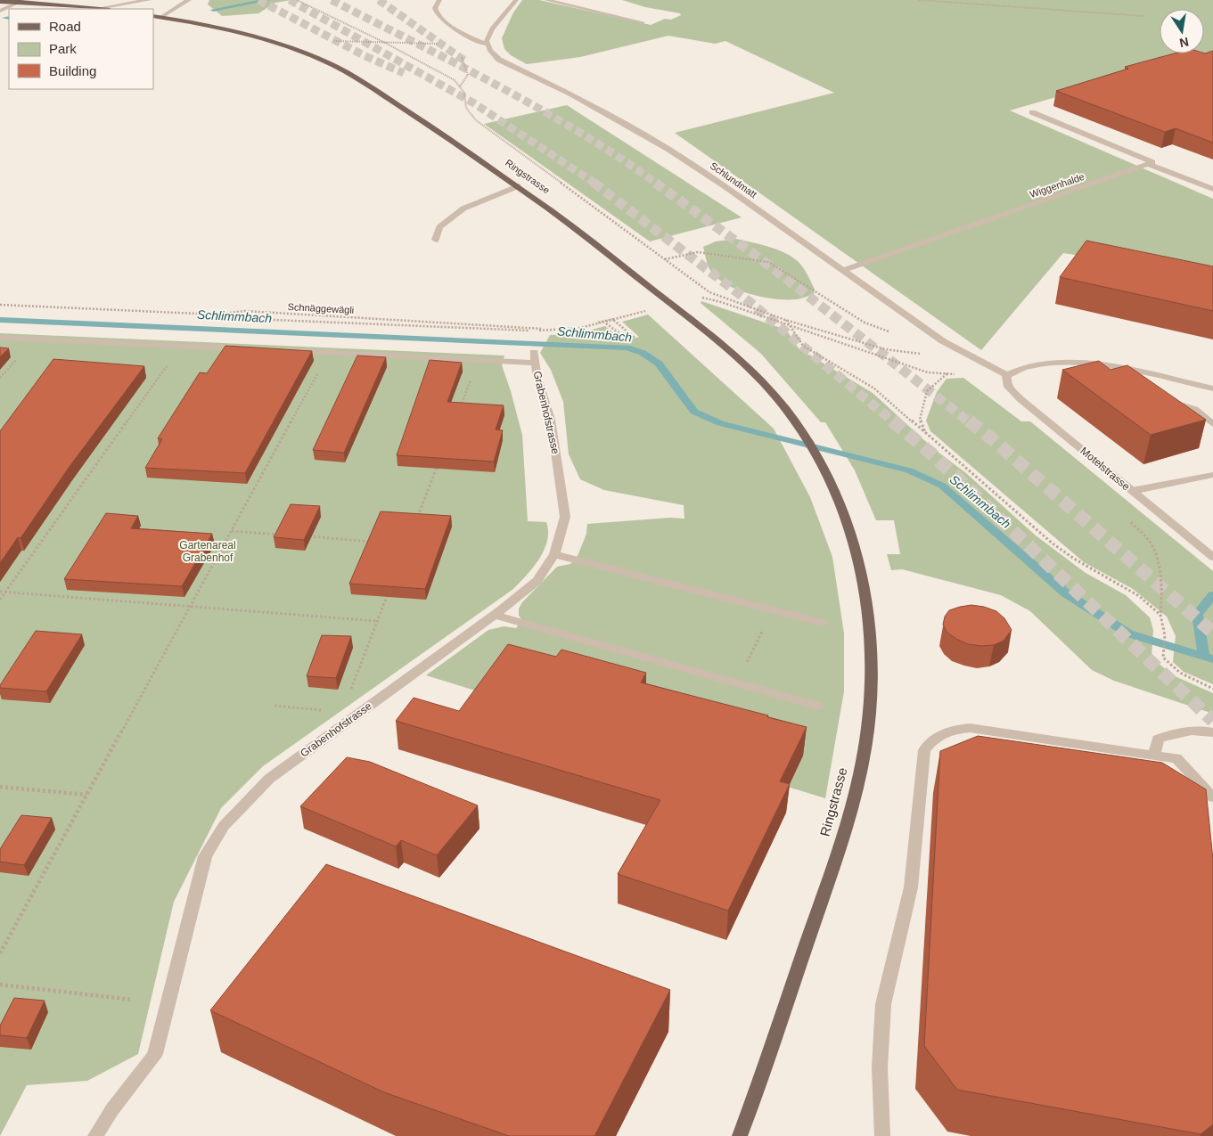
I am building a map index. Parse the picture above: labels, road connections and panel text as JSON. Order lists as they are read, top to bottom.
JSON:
{
  "streets": {
    "main road": ["Ringstrasse"],
    "street": [
      "Schlundmatt",
      "Wiggenhalde",
      "Grabenhofstrasse",
      "Motelstrasse"
    ],
    "path": ["Schnäggewägli"]
  },
  "crossings": [
    ["Schlundmatt", "Wiggenhalde"],
    ["Schlundmatt", "Motelstrasse"]
  ],
  "water": ["Schlimmbach"],
  "parks": ["Gartenareal Grabenhof"],
  "legend": ["Road", "Park", "Building"],
  "north": "bottom"
}
